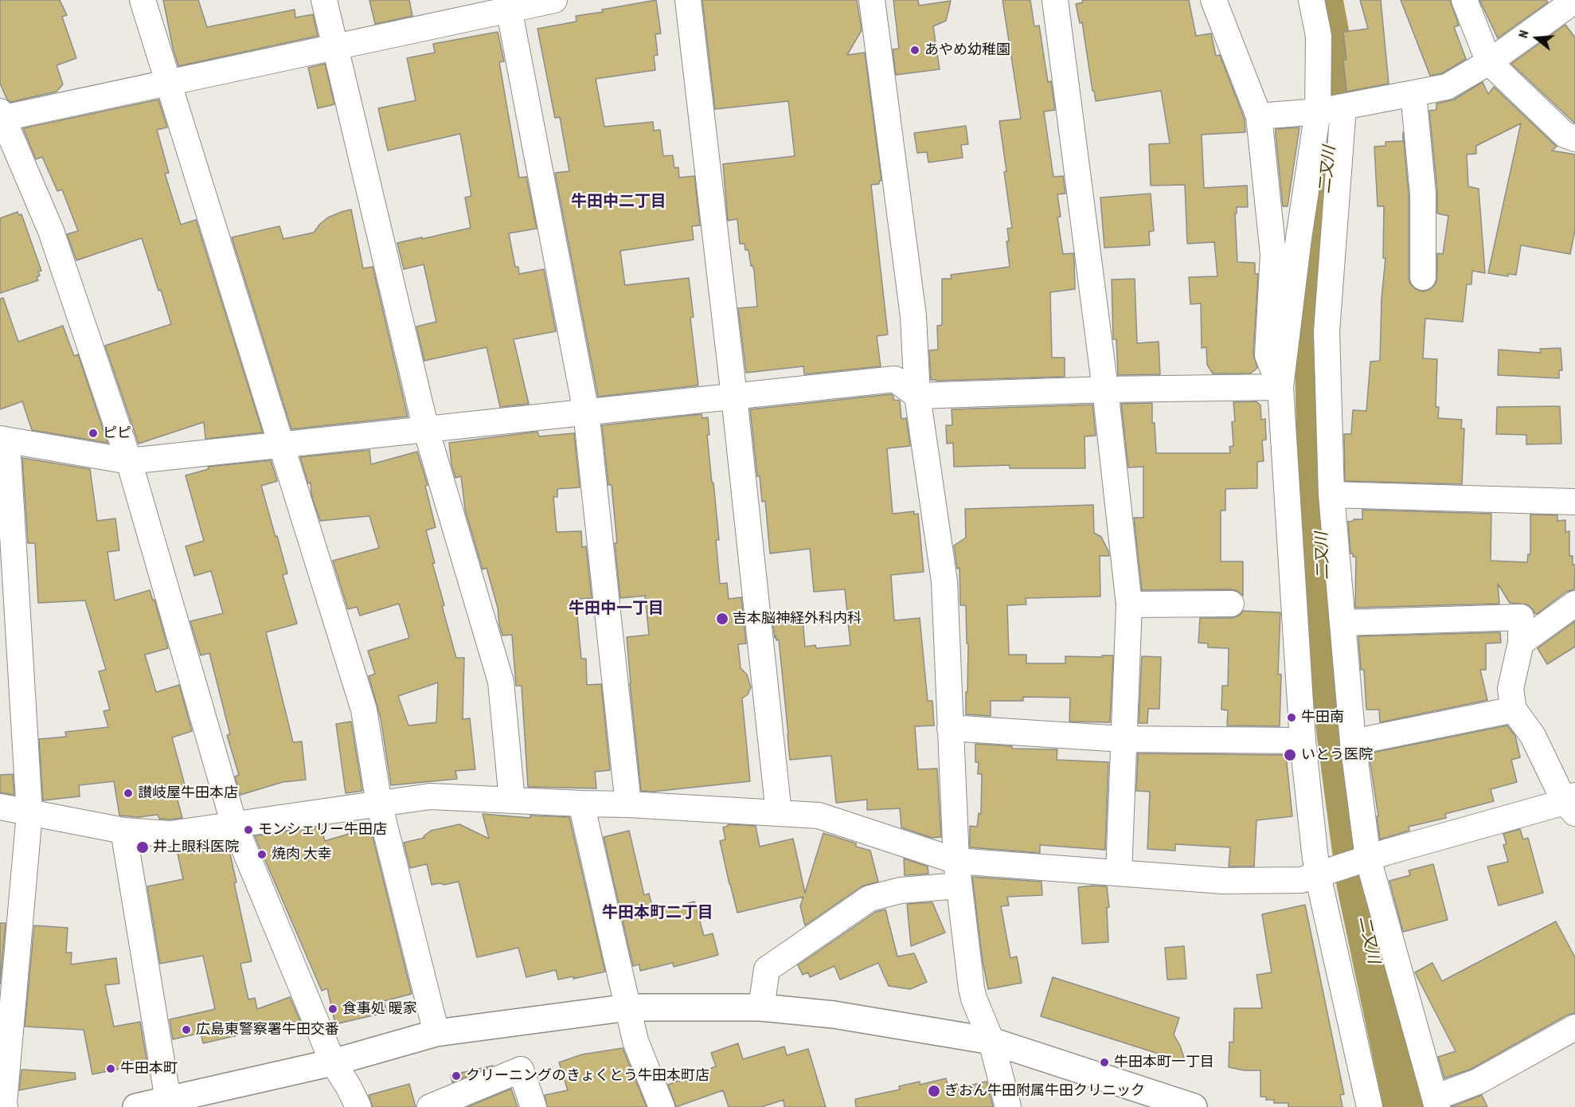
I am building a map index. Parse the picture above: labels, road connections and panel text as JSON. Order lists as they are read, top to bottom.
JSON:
{
  "districts": ["牛田中二丁目", "牛田中一丁目", "牛田本町二丁目"],
  "water": ["二又川"],
  "places": [
    "あやめ幼稚園",
    "ピピ",
    "吉本脳神経外科内科",
    "牛田南",
    "いとう医院",
    "讃岐屋牛田本店",
    "モンシェリー牛田店",
    "井上眼科医院",
    "焼肉 大幸",
    "食事処 暖家",
    "広島東警察署牛田交番",
    "牛田本町一丁目",
    "牛田本町",
    "クリーニングのきょくとう牛田本町店",
    "ぎおん牛田附属牛田クリニック"
  ],
  "north": "left"
}
